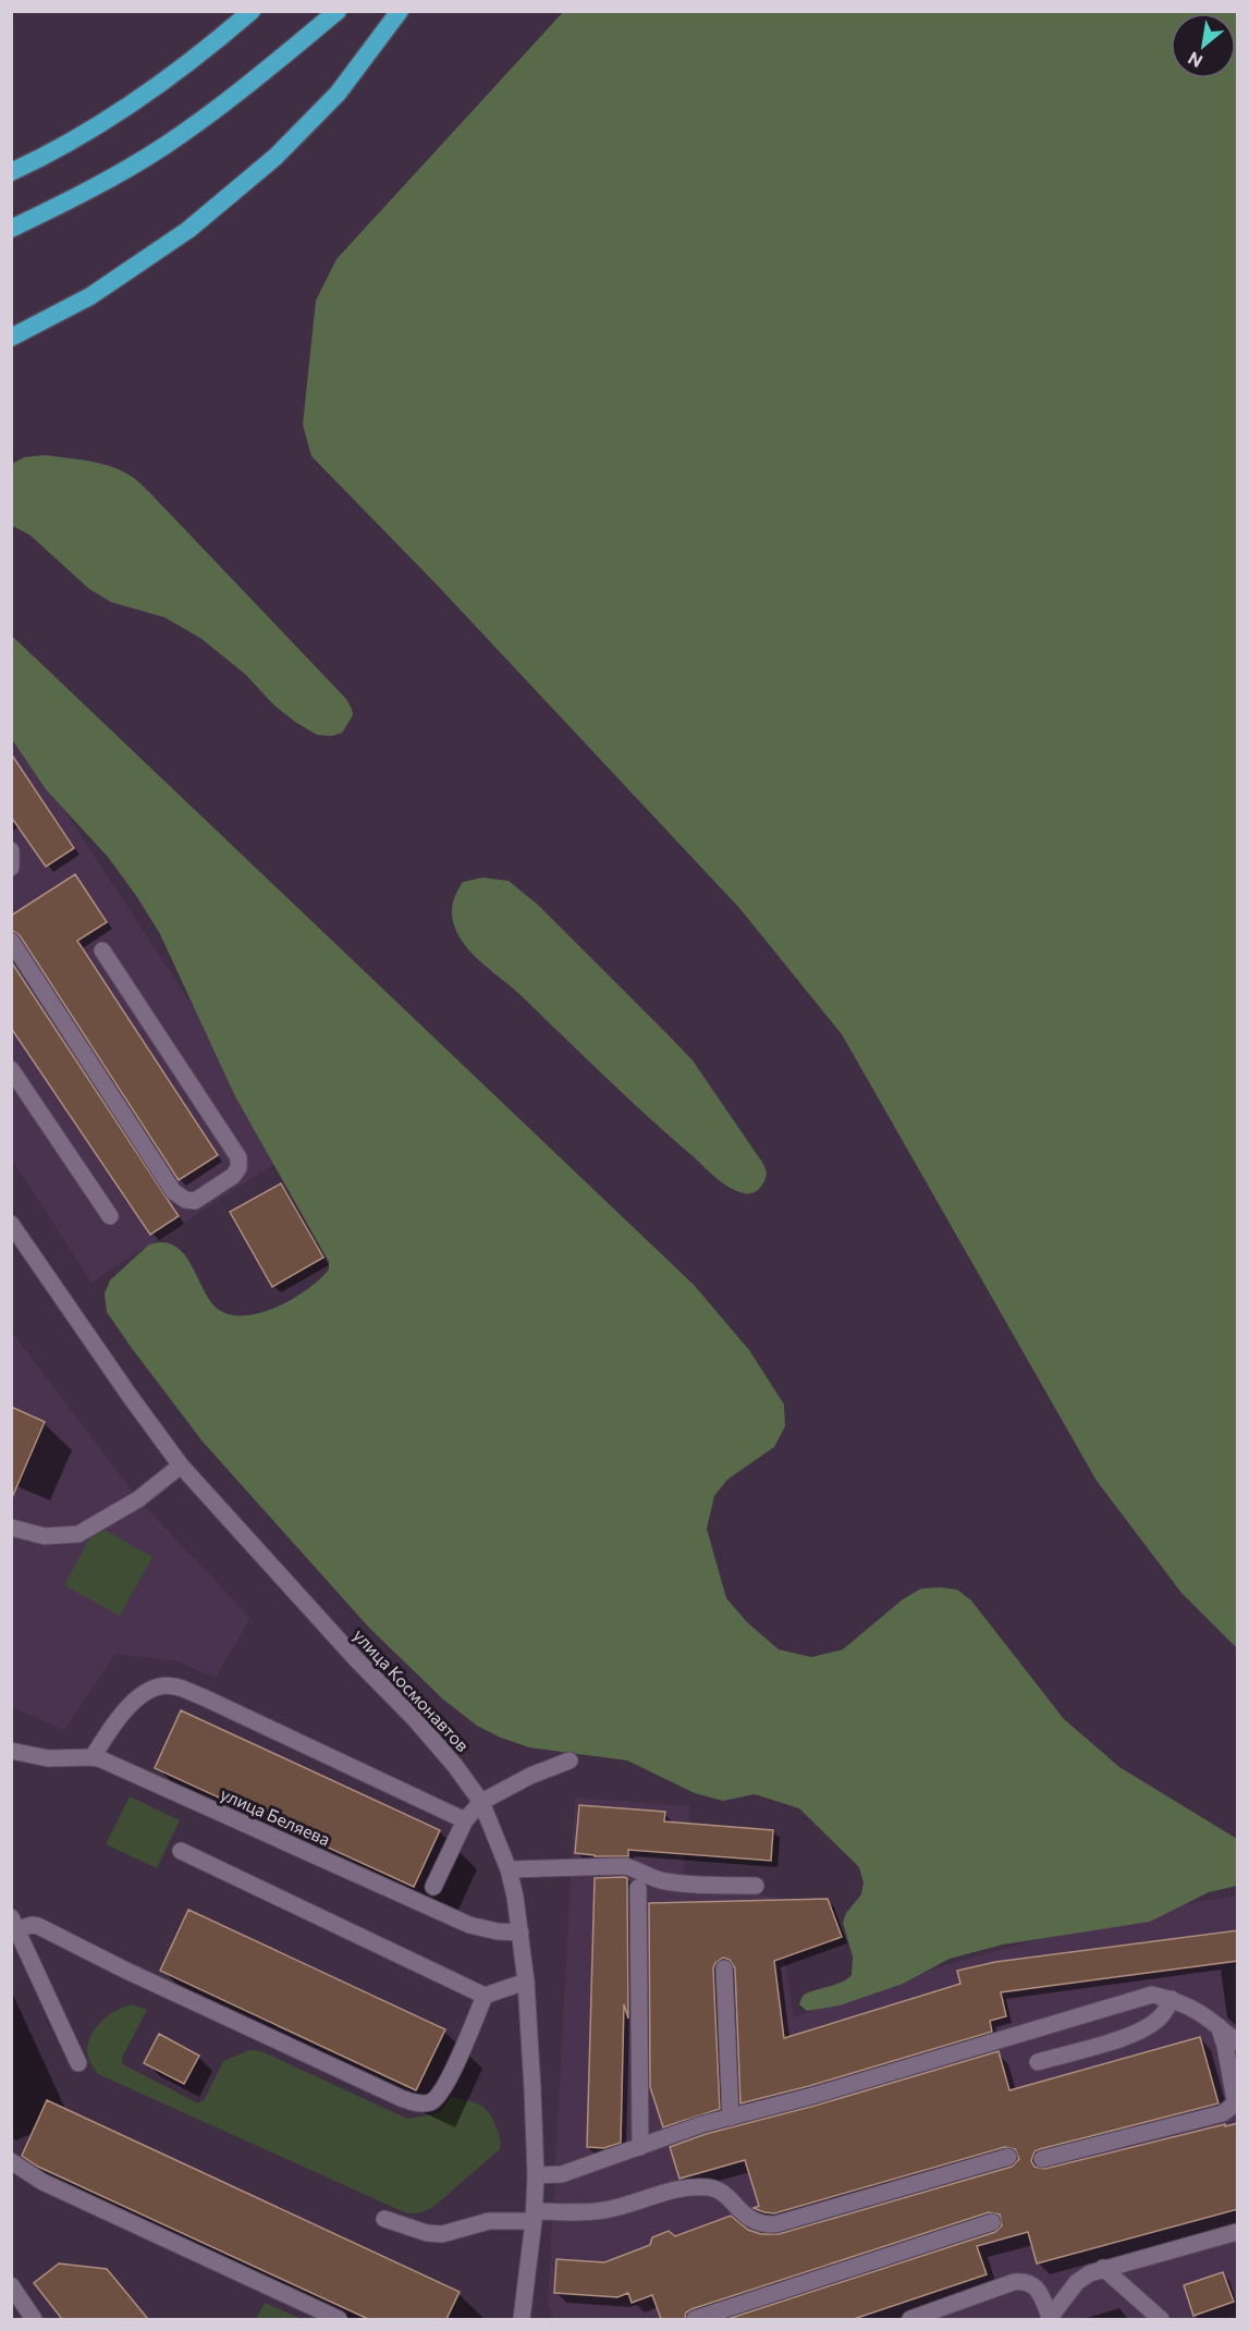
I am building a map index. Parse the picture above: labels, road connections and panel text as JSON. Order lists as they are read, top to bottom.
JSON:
{
  "streets": {
    "main road": ["улица Космонавтов", "улица Беляева"]
  },
  "crossings": [
    ["улица Космонавтов", "улица Беляева"]
  ],
  "north": "bottom left"
}
